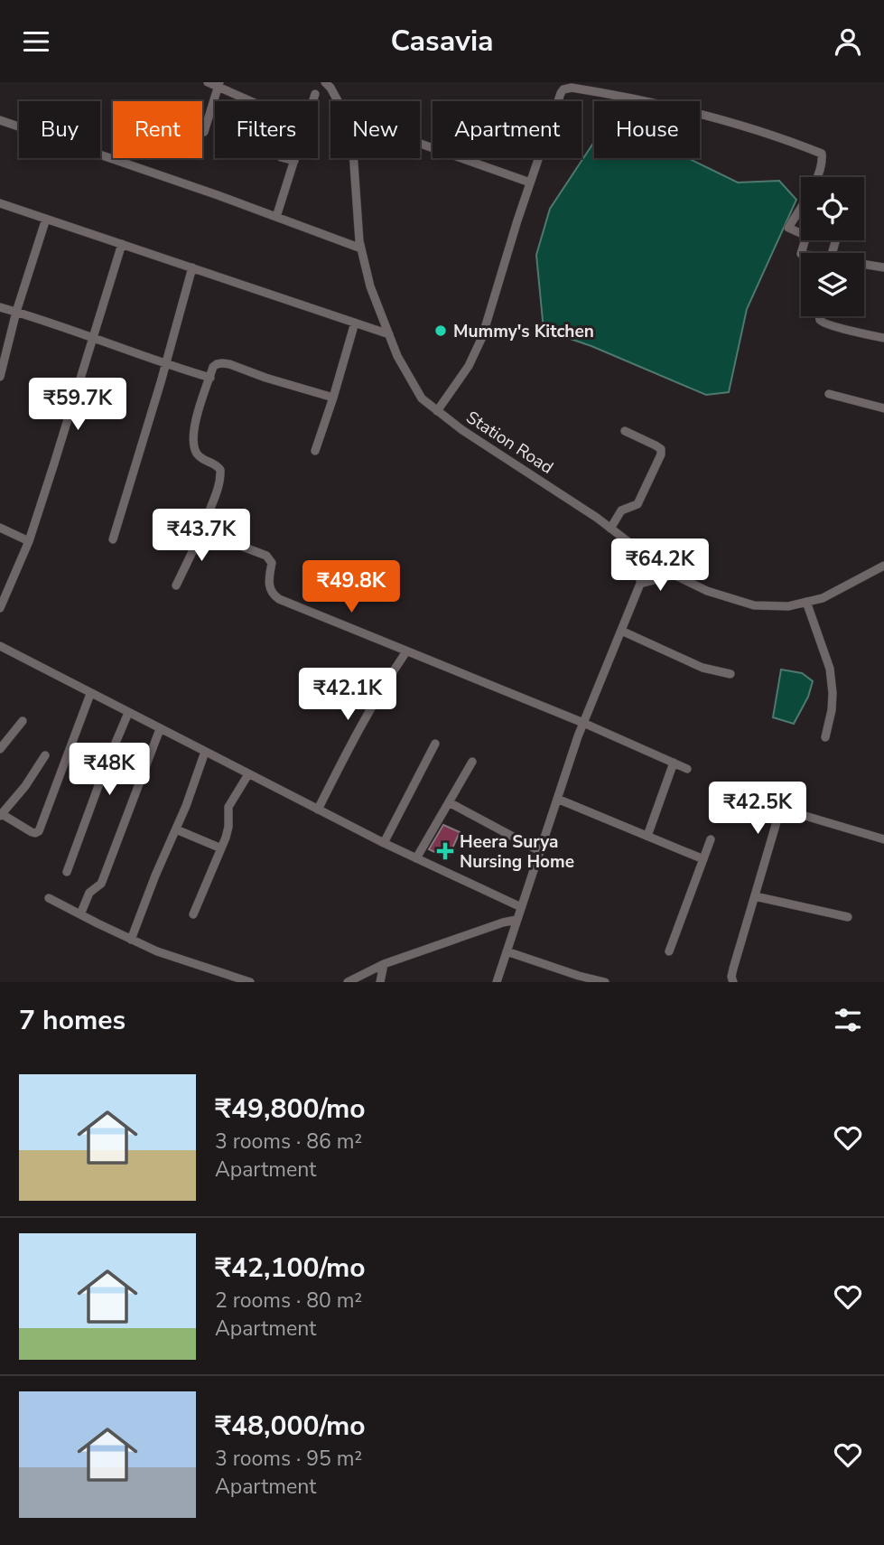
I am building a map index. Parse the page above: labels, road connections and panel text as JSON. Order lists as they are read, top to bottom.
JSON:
{
  "streets": {
    "street": ["Station Road"]
  },
  "places": {
    "other": ["Mummy's Kitchen"],
    "health": ["Heera Surya Nursing Home"]
  },
  "page": {
    "header": "Casavia",
    "chip": [
      "Buy",
      "Rent",
      "Filters",
      "New",
      "Apartment",
      "House"
    ],
    "price": [
      "₹59.7K",
      "₹43.7K",
      "₹64.2K",
      "₹49.8K",
      "₹42.1K",
      "₹48K",
      "₹42.5K"
    ],
    "heading": "7 homes",
    "list": [
      {
        "name": "₹49,800/mo",
        "note": "3 rooms · 86 m² · Apartment"
      },
      {
        "name": "₹42,100/mo",
        "note": "2 rooms · 80 m² · Apartment"
      },
      {
        "name": "₹48,000/mo",
        "note": "3 rooms · 95 m² · Apartment"
      }
    ]
  }
}
